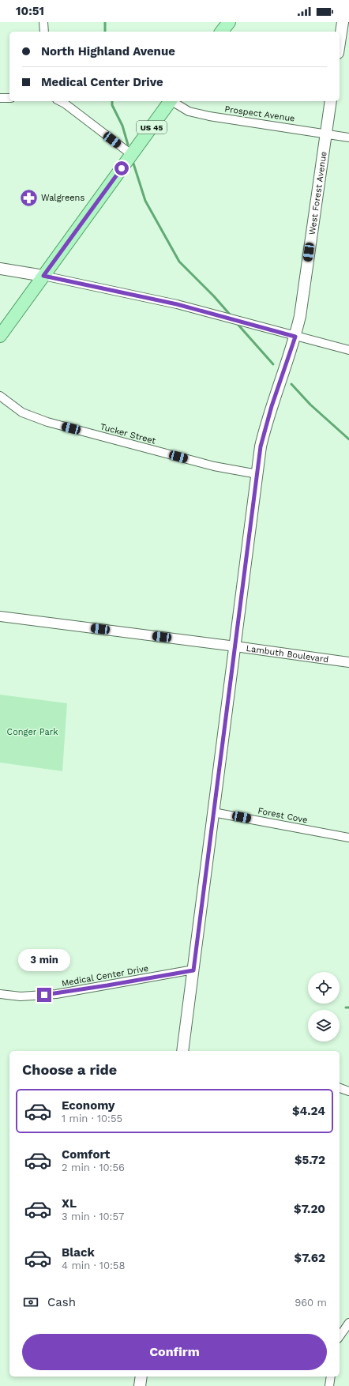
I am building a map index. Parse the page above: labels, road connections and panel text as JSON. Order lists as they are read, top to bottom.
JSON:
{
  "streets": {
    "main road": ["US 45", "West Forest Avenue"],
    "street": [
      "Prospect Avenue",
      "Tucker Street",
      "Lambuth Boulevard",
      "Forest Cove",
      "Medical Center Drive"
    ]
  },
  "crossings": [
    ["Prospect Avenue", "West Forest Avenue"],
    ["West Forest Avenue", "Tucker Street"],
    ["West Forest Avenue", "Lambuth Boulevard"],
    ["West Forest Avenue", "Forest Cove"],
    ["West Forest Avenue", "Medical Center Drive"]
  ],
  "parks": ["Conger Park"],
  "places": {
    "pharmacy": ["Walgreens"]
  },
  "page": {
    "status": "10:51",
    "banner": ["North Highland Avenue", "Medical Center Drive"],
    "bubble": "3 min",
    "heading": "Choose a ride",
    "list": [
      {
        "name": "Economy",
        "note": "1 min · 10:55",
        "value": "$4.24"
      },
      {
        "name": "Comfort",
        "note": "2 min · 10:56",
        "value": "$5.72"
      },
      {
        "name": "XL",
        "note": "3 min · 10:57",
        "value": "$7.20"
      },
      {
        "name": "Black",
        "note": "4 min · 10:58",
        "value": "$7.62"
      }
    ],
    "pay": ["Cash", "960 m"],
    "buttons": "Confirm"
  }
}
